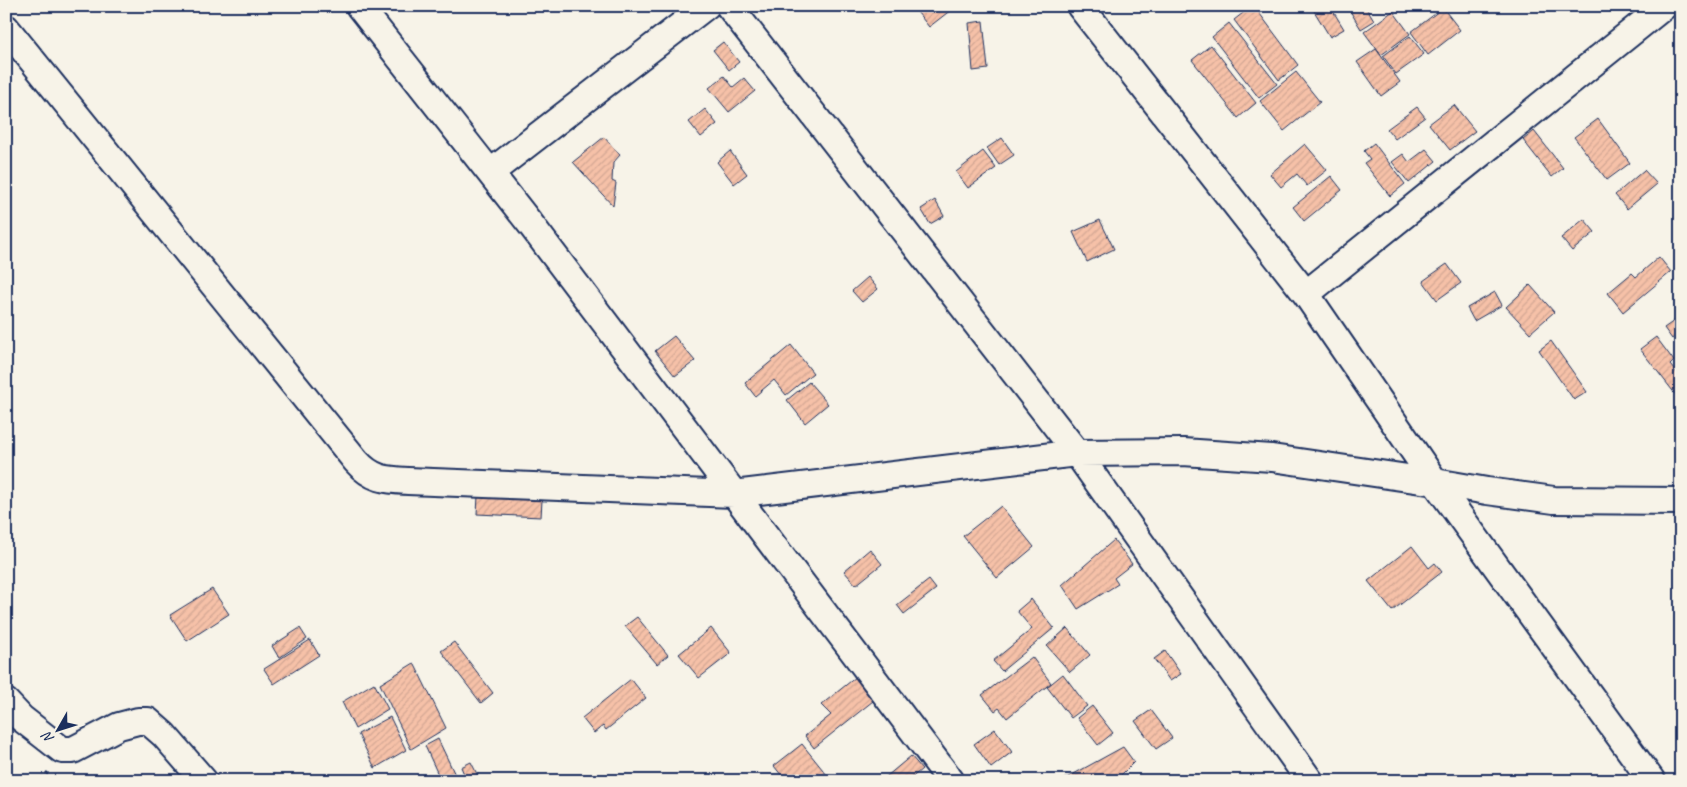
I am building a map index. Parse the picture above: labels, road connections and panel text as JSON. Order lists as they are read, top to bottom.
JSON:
{
  "north": "bottom left"
}
